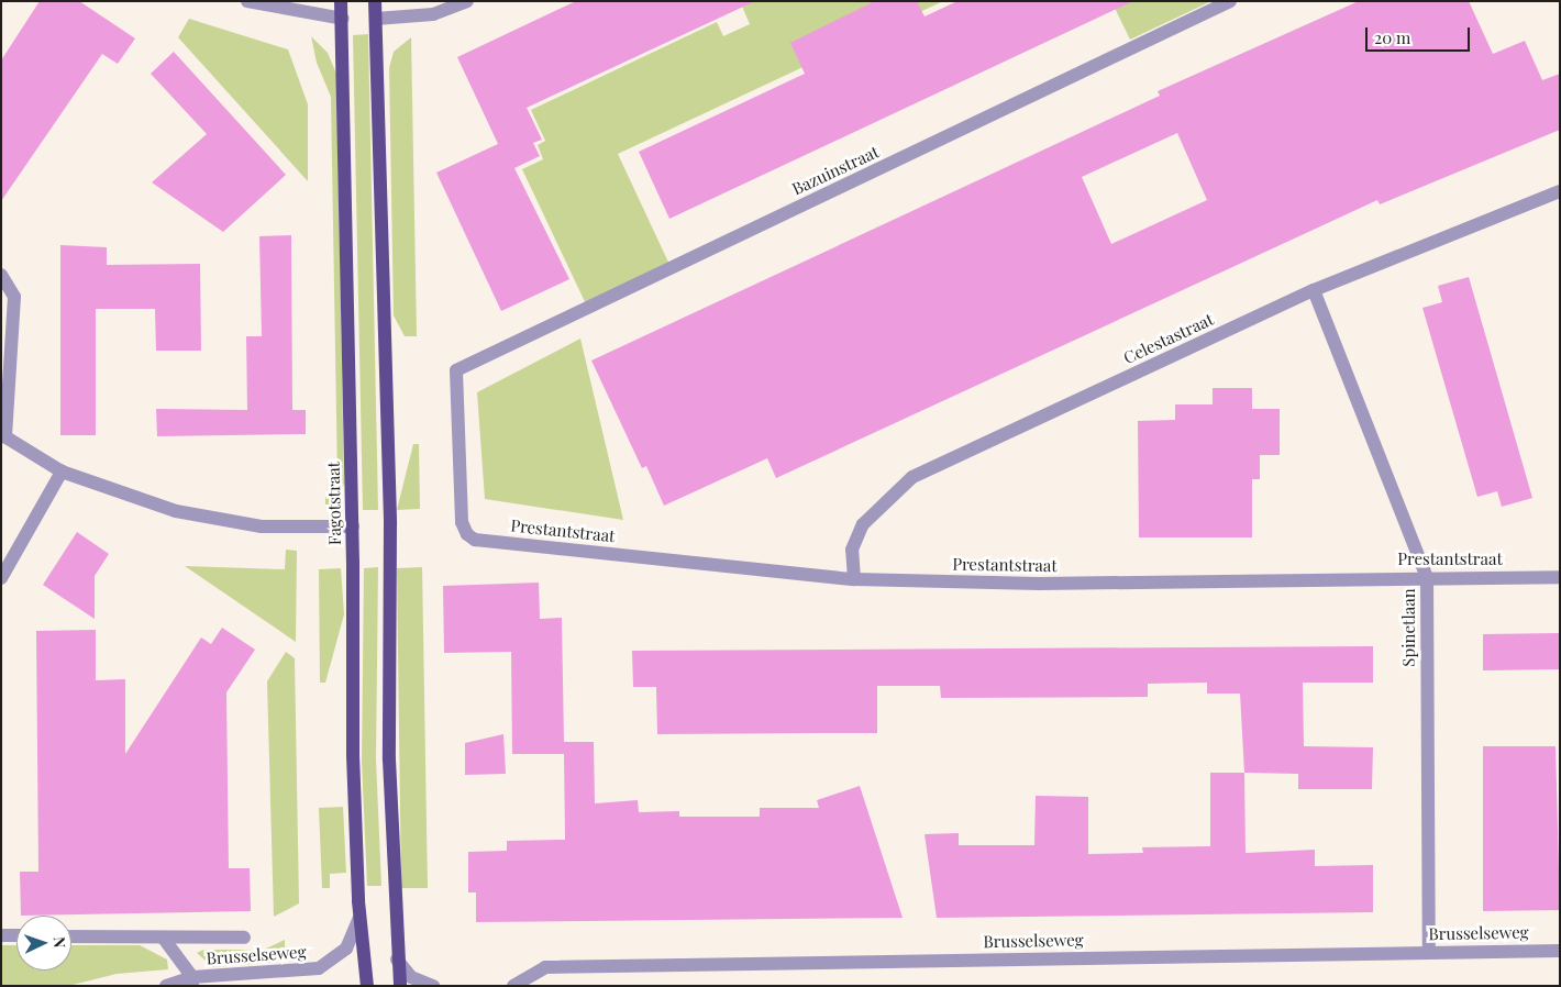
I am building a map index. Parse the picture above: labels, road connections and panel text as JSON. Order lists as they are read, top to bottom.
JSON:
{
  "streets": {
    "main road": ["Fagotstraat"],
    "street": [
      "Bazuinstraat",
      "Celestastraat",
      "Prestantstraat",
      "Spinetlaan",
      "Brusselseweg"
    ]
  },
  "crossings": [
    ["Bazuinstraat", "Prestantstraat"],
    ["Celestastraat", "Prestantstraat"],
    ["Celestastraat", "Spinetlaan"],
    ["Fagotstraat", "Brusselseweg"],
    ["Prestantstraat", "Spinetlaan"],
    ["Spinetlaan", "Brusselseweg"]
  ],
  "scale_bar": "20 m",
  "north": "right"
}
